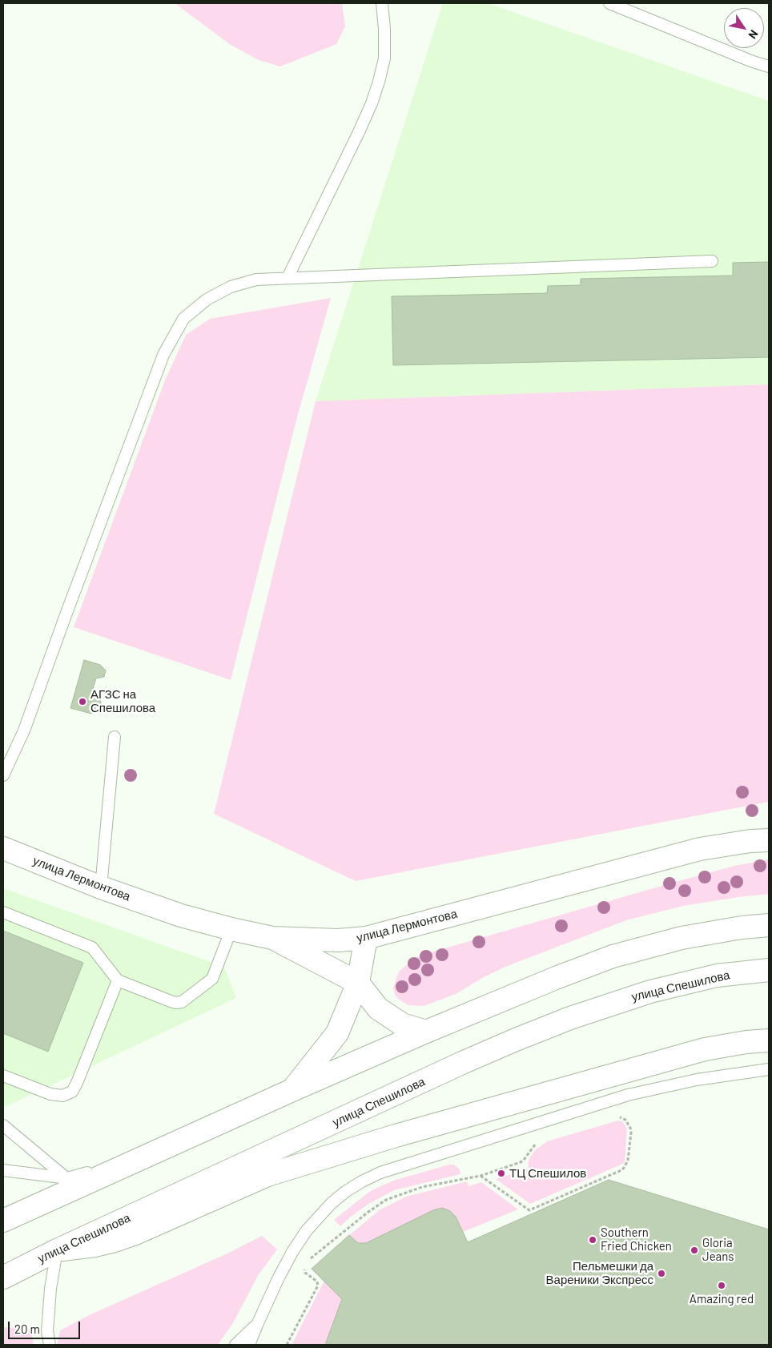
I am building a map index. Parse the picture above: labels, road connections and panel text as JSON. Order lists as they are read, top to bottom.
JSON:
{
  "streets": {
    "street": ["улица Лермонтова", "улица Спешилова"]
  },
  "places": [
    "АГЗС на Спешилова",
    "ТЦ Спешилов",
    "Southern Fried Chicken",
    "Gloria Jeans",
    "Пельмешки да Вареники Экспресс",
    "Amazing red"
  ],
  "scale_bar": "20 m",
  "north": "bottom right"
}
